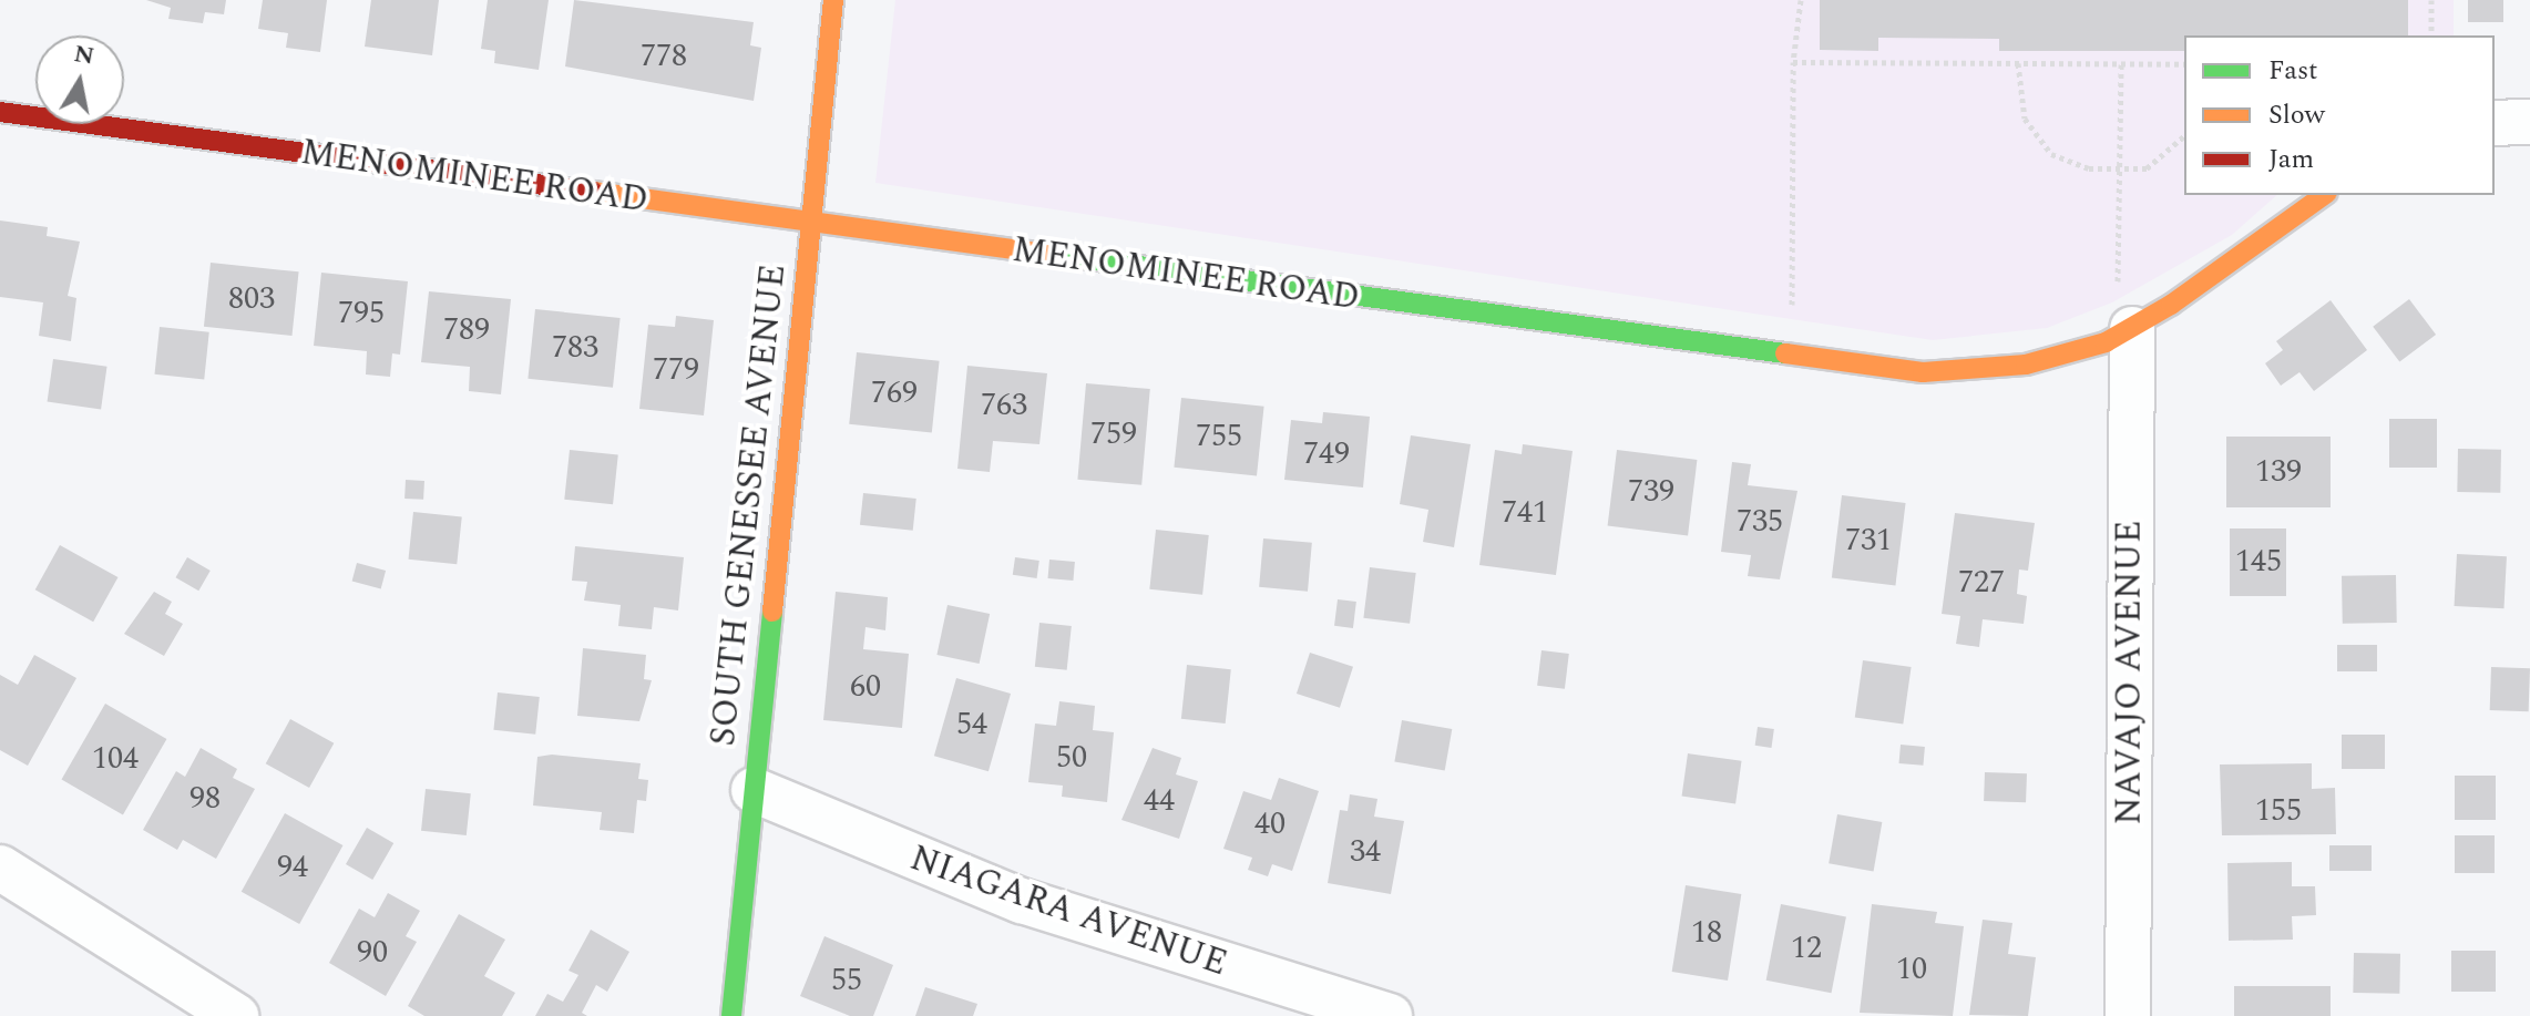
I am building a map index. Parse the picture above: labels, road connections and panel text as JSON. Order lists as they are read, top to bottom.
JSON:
{
  "streets": {
    "street": [
      "MENOMINEE ROAD",
      "SOUTH GENESSEE AVENUE",
      "NAVAJO AVENUE",
      "NIAGARA AVENUE"
    ]
  },
  "crossings": [
    ["MENOMINEE ROAD", "SOUTH GENESSEE AVENUE"],
    ["MENOMINEE ROAD", "NAVAJO AVENUE"],
    ["SOUTH GENESSEE AVENUE", "NIAGARA AVENUE"]
  ],
  "house_numbers": [
    "778",
    "803",
    "795",
    "789",
    "783",
    "779",
    "769",
    "763",
    "759",
    "755",
    "749",
    "139",
    "739",
    "741",
    "735",
    "731",
    "145",
    "727",
    "60",
    "54",
    "50",
    "104",
    "98",
    "44",
    "155",
    "40",
    "34",
    "94",
    "18",
    "12",
    "90",
    "10",
    "55"
  ],
  "legend": ["Fast", "Slow", "Jam"],
  "north": "top"
}
